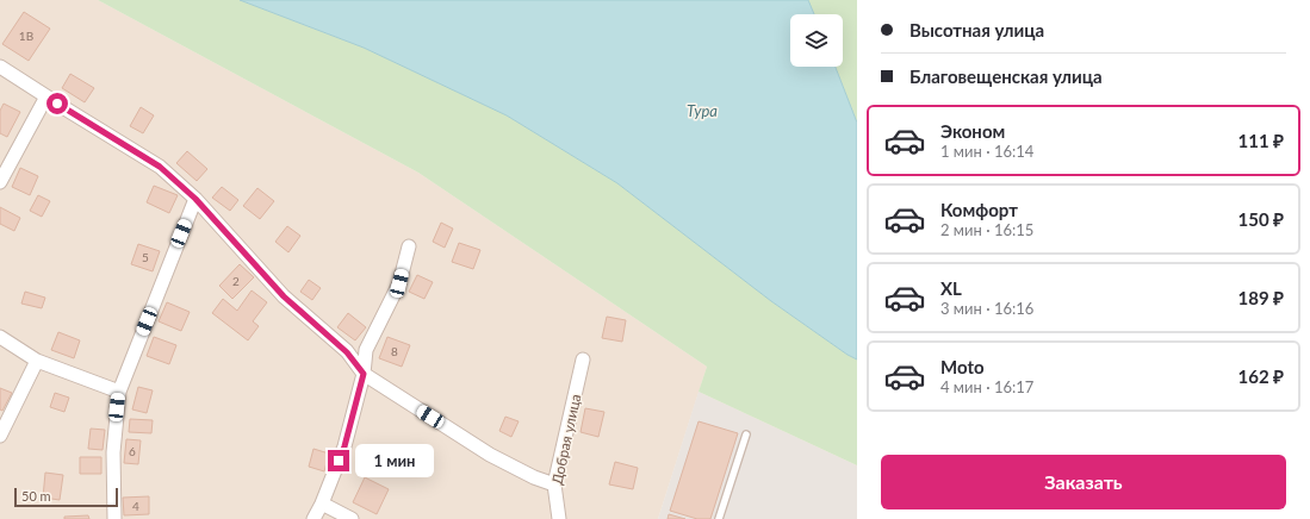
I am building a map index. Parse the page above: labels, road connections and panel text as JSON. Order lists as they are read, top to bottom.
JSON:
{
  "streets": {
    "street": ["Добрая улица"]
  },
  "water": ["Тура"],
  "house_numbers": [
    "1В",
    "5",
    "2",
    "8",
    "6",
    "4"
  ],
  "scale_bar": "50 m",
  "page": {
    "banner": ["Высотная улица", "Благовещенская улица"],
    "list": [
      {
        "name": "Эконом",
        "note": "1 мин · 16:14",
        "value": "111 ₽"
      },
      {
        "name": "Комфорт",
        "note": "2 мин · 16:15",
        "value": "150 ₽"
      },
      {
        "name": "XL",
        "note": "3 мин · 16:16",
        "value": "189 ₽"
      },
      {
        "name": "Moto",
        "note": "4 мин · 16:17",
        "value": "162 ₽"
      }
    ],
    "bubble": "1 мин",
    "buttons": "Заказать",
    "scale": "50 m"
  }
}
